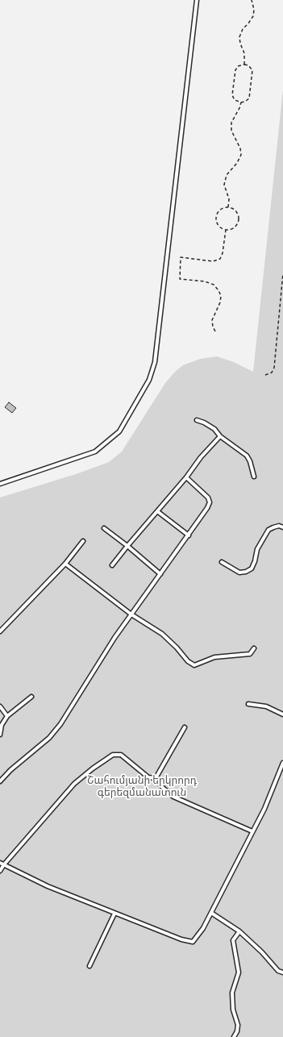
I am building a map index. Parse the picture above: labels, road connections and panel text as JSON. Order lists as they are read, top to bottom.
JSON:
{
  "parks": ["Շահումյանի երկրորդ գերեզմանատուն"]
}
